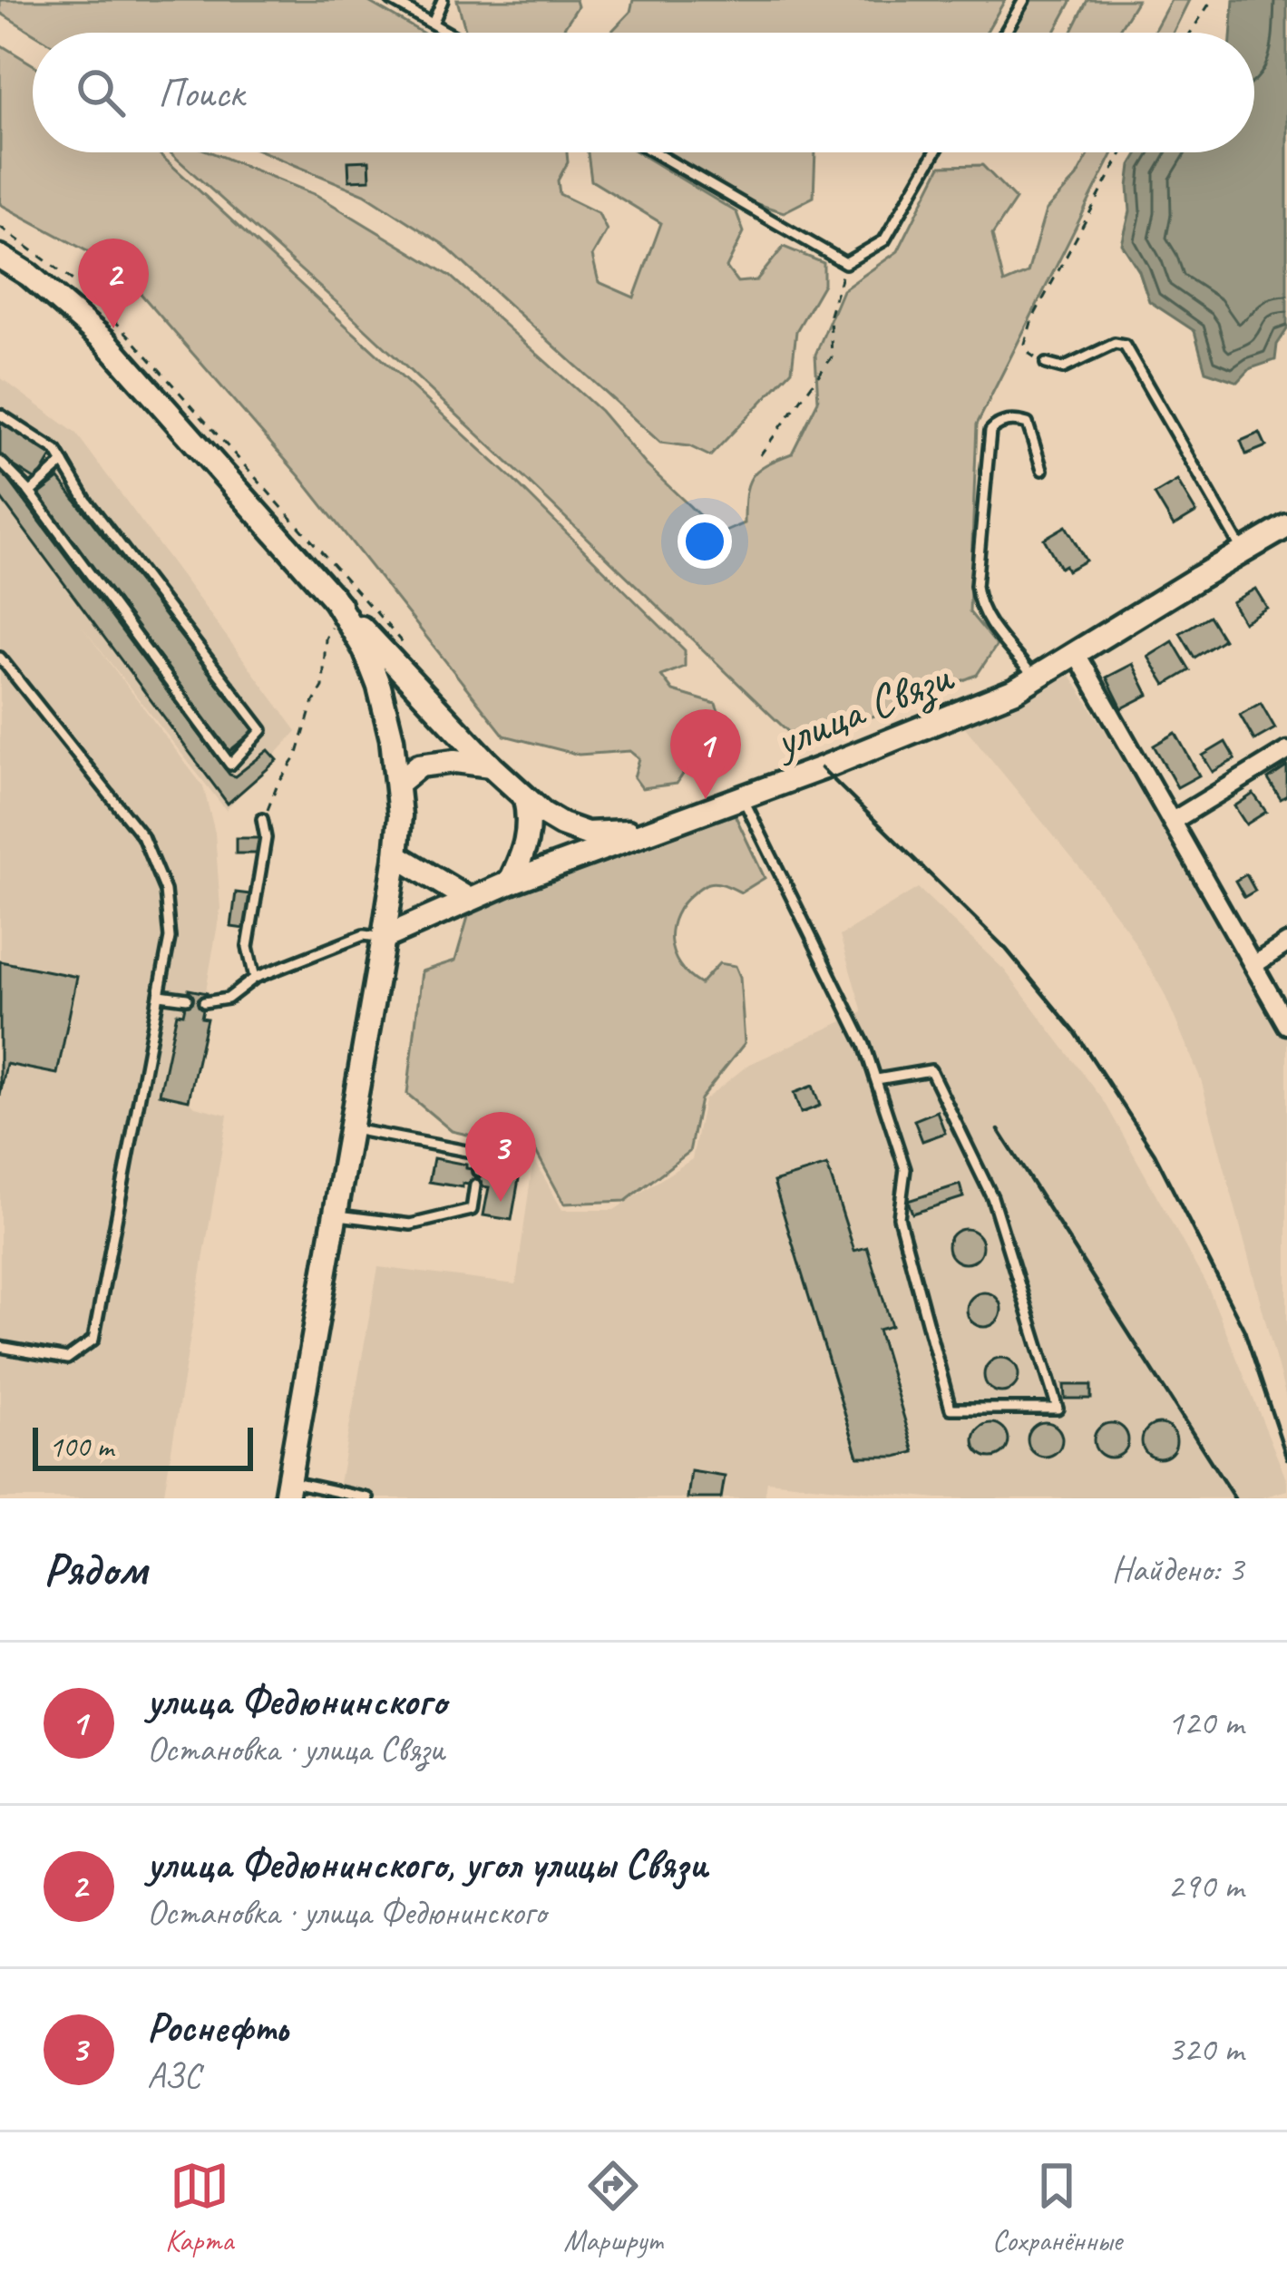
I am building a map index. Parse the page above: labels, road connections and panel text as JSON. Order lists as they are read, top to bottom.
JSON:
{
  "streets": {
    "main road": ["улица Связи"]
  },
  "scale_bar": "100 m",
  "page": {
    "search": "Поиск",
    "pins": ["2", "1", "3"],
    "scale": "100 m",
    "heading": ["Рядом", "Найдено: 3"],
    "list": [
      {
        "mark": "1",
        "name": "улица Федюнинского",
        "note": "Остановка · улица Связи",
        "value": "120 m"
      },
      {
        "mark": "2",
        "name": "улица Федюнинского, угол улицы Связи",
        "note": "Остановка · улица Федюнинского",
        "value": "290 m"
      },
      {
        "mark": "3",
        "name": "Роснефть",
        "note": "АЗС",
        "value": "320 m"
      }
    ],
    "nav": ["Карта", "Маршрут", "Сохранённые"]
  }
}
